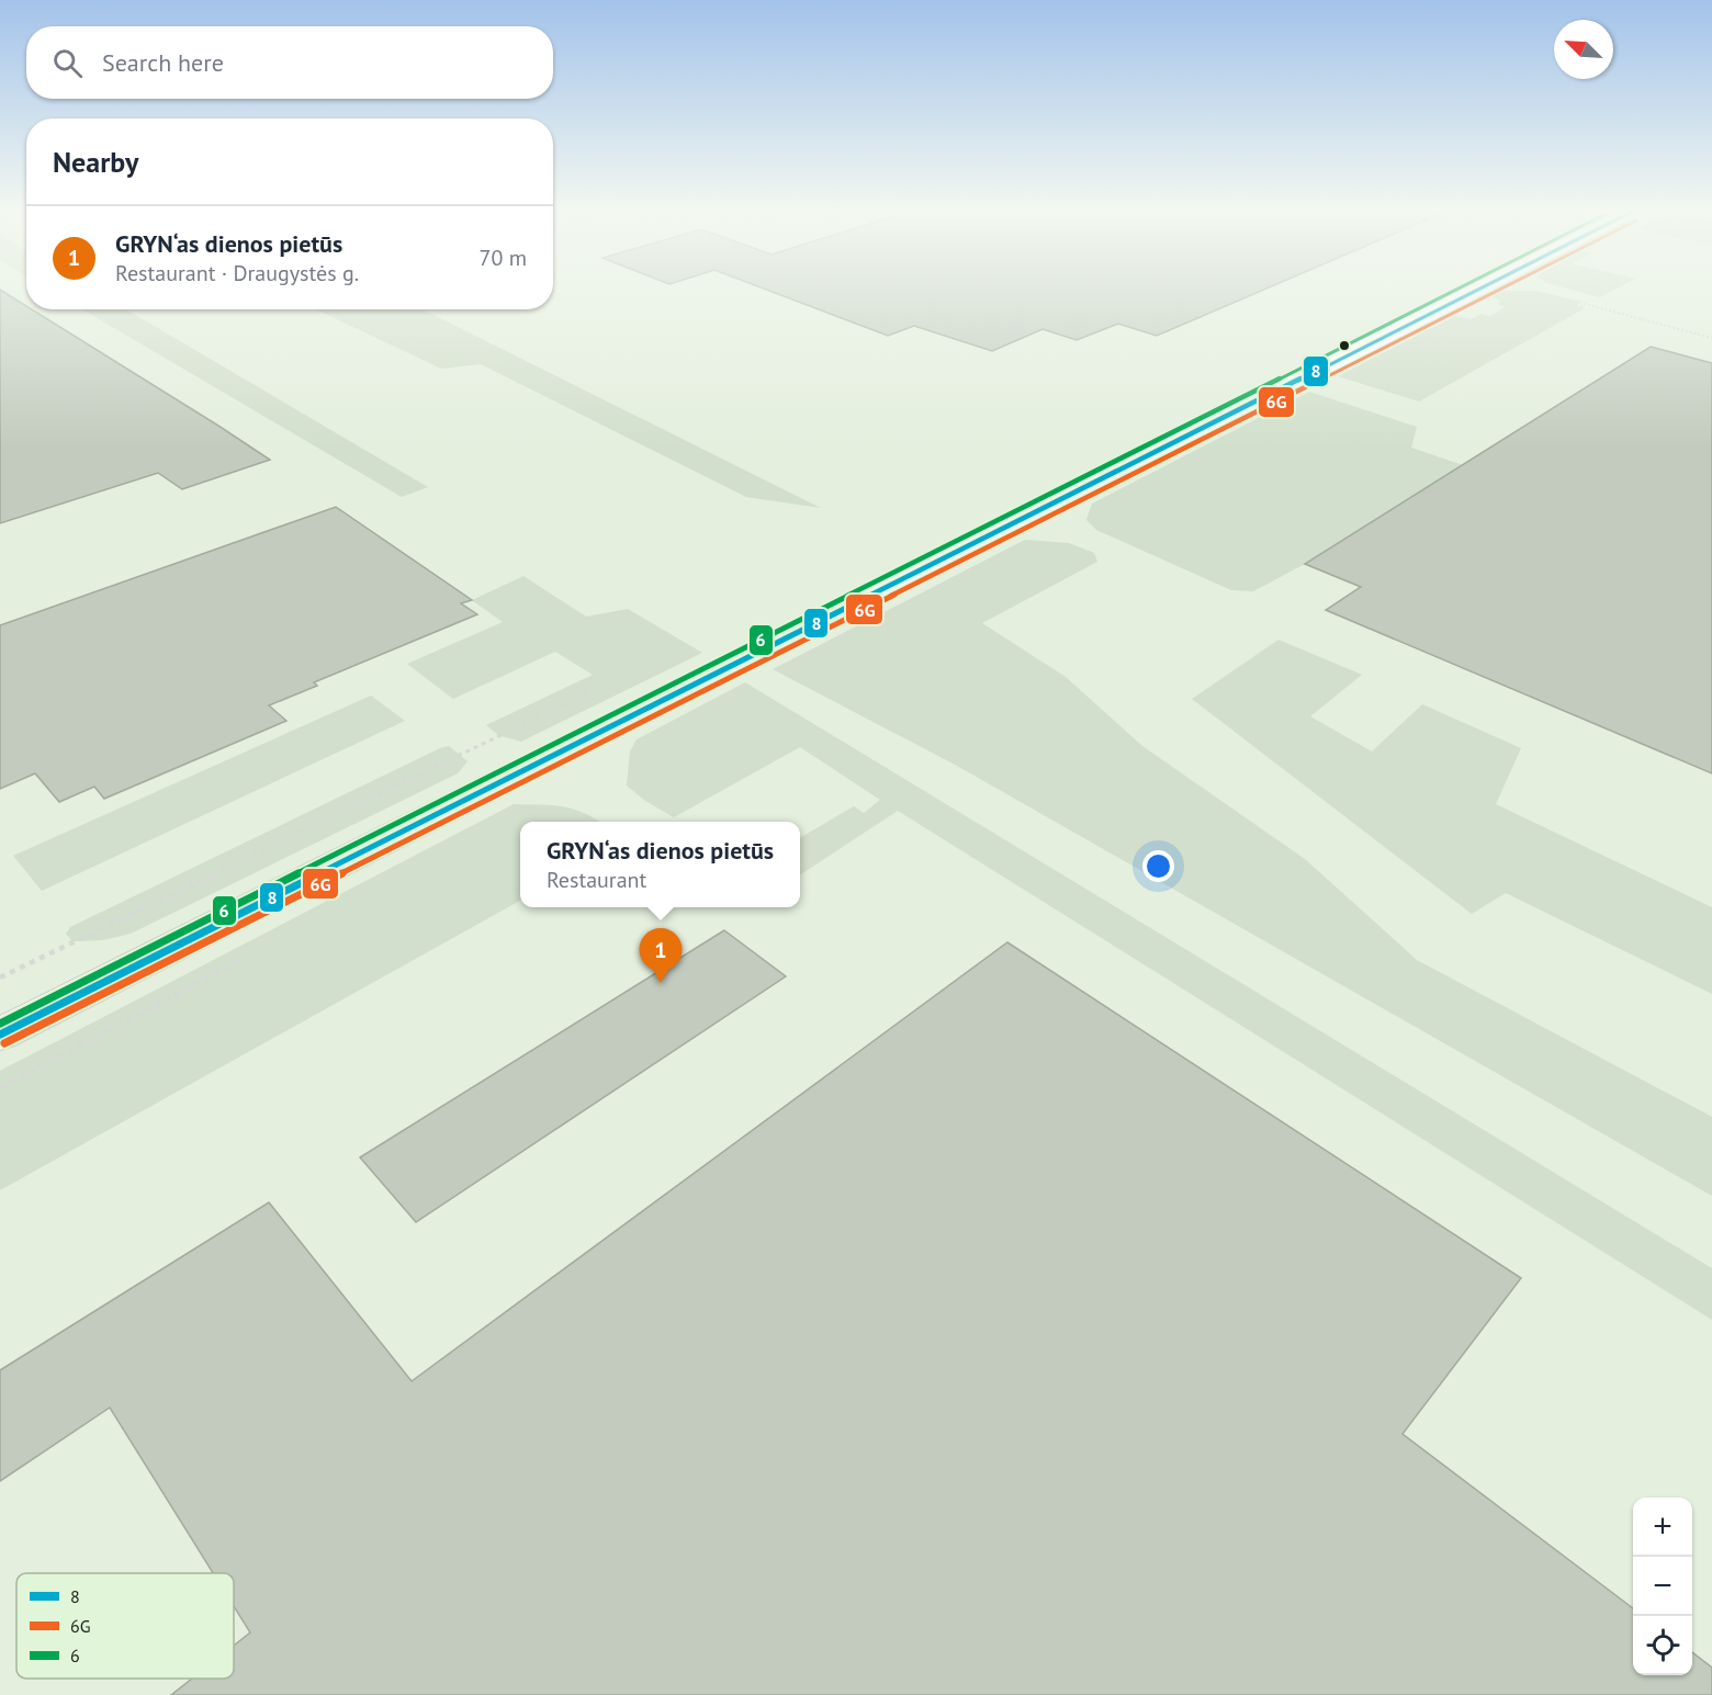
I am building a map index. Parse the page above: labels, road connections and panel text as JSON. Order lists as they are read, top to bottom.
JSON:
{
  "lines": ["transit line 8", "transit line 6G", "transit line 6"],
  "legend": ["8", "6G", "6"],
  "north": "top left",
  "page": {
    "search": "Search here",
    "heading": "Nearby",
    "list": [
      {
        "mark": "1",
        "name": "GRYN‘as dienos pietūs",
        "note": "Restaurant · Draugystės g.",
        "value": "70 m"
      }
    ],
    "popup": ["GRYN‘as dienos pietūs", "Restaurant"],
    "pins": "1",
    "map_buttons": ["+", "−"]
  }
}
